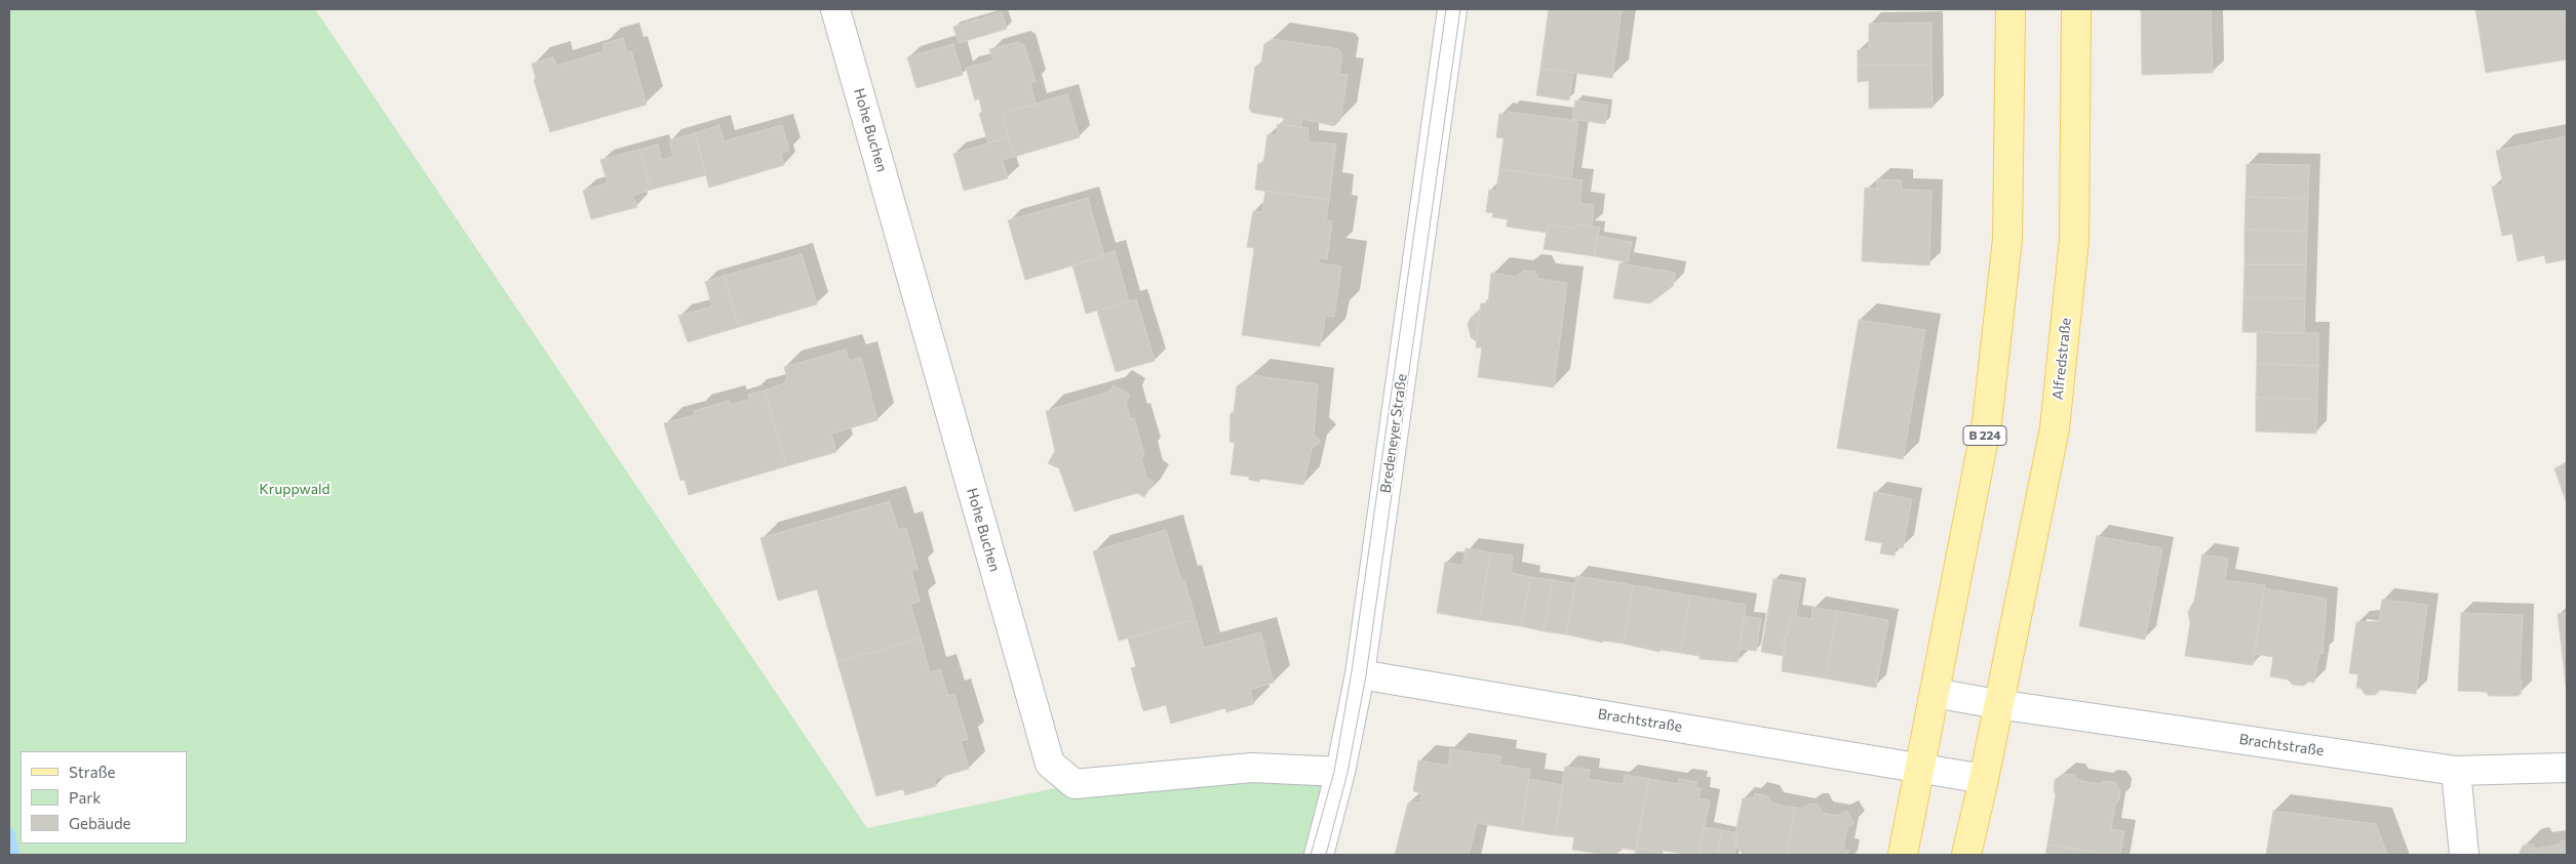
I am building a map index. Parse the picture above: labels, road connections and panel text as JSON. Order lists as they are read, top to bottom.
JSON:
{
  "streets": {
    "main road": ["Alfredstraße", "B 224"],
    "street": ["Hohe Buchen", "Bredeneyer Straße", "Brachtstraße"]
  },
  "crossings": [
    ["Hohe Buchen", "Bredeneyer Straße"],
    ["Alfredstraße", "Brachtstraße"],
    ["Bredeneyer Straße", "Brachtstraße"],
    ["B 224", "Brachtstraße"]
  ],
  "parks": ["Kruppwald"],
  "legend": ["Straße", "Park", "Gebäude"]
}
